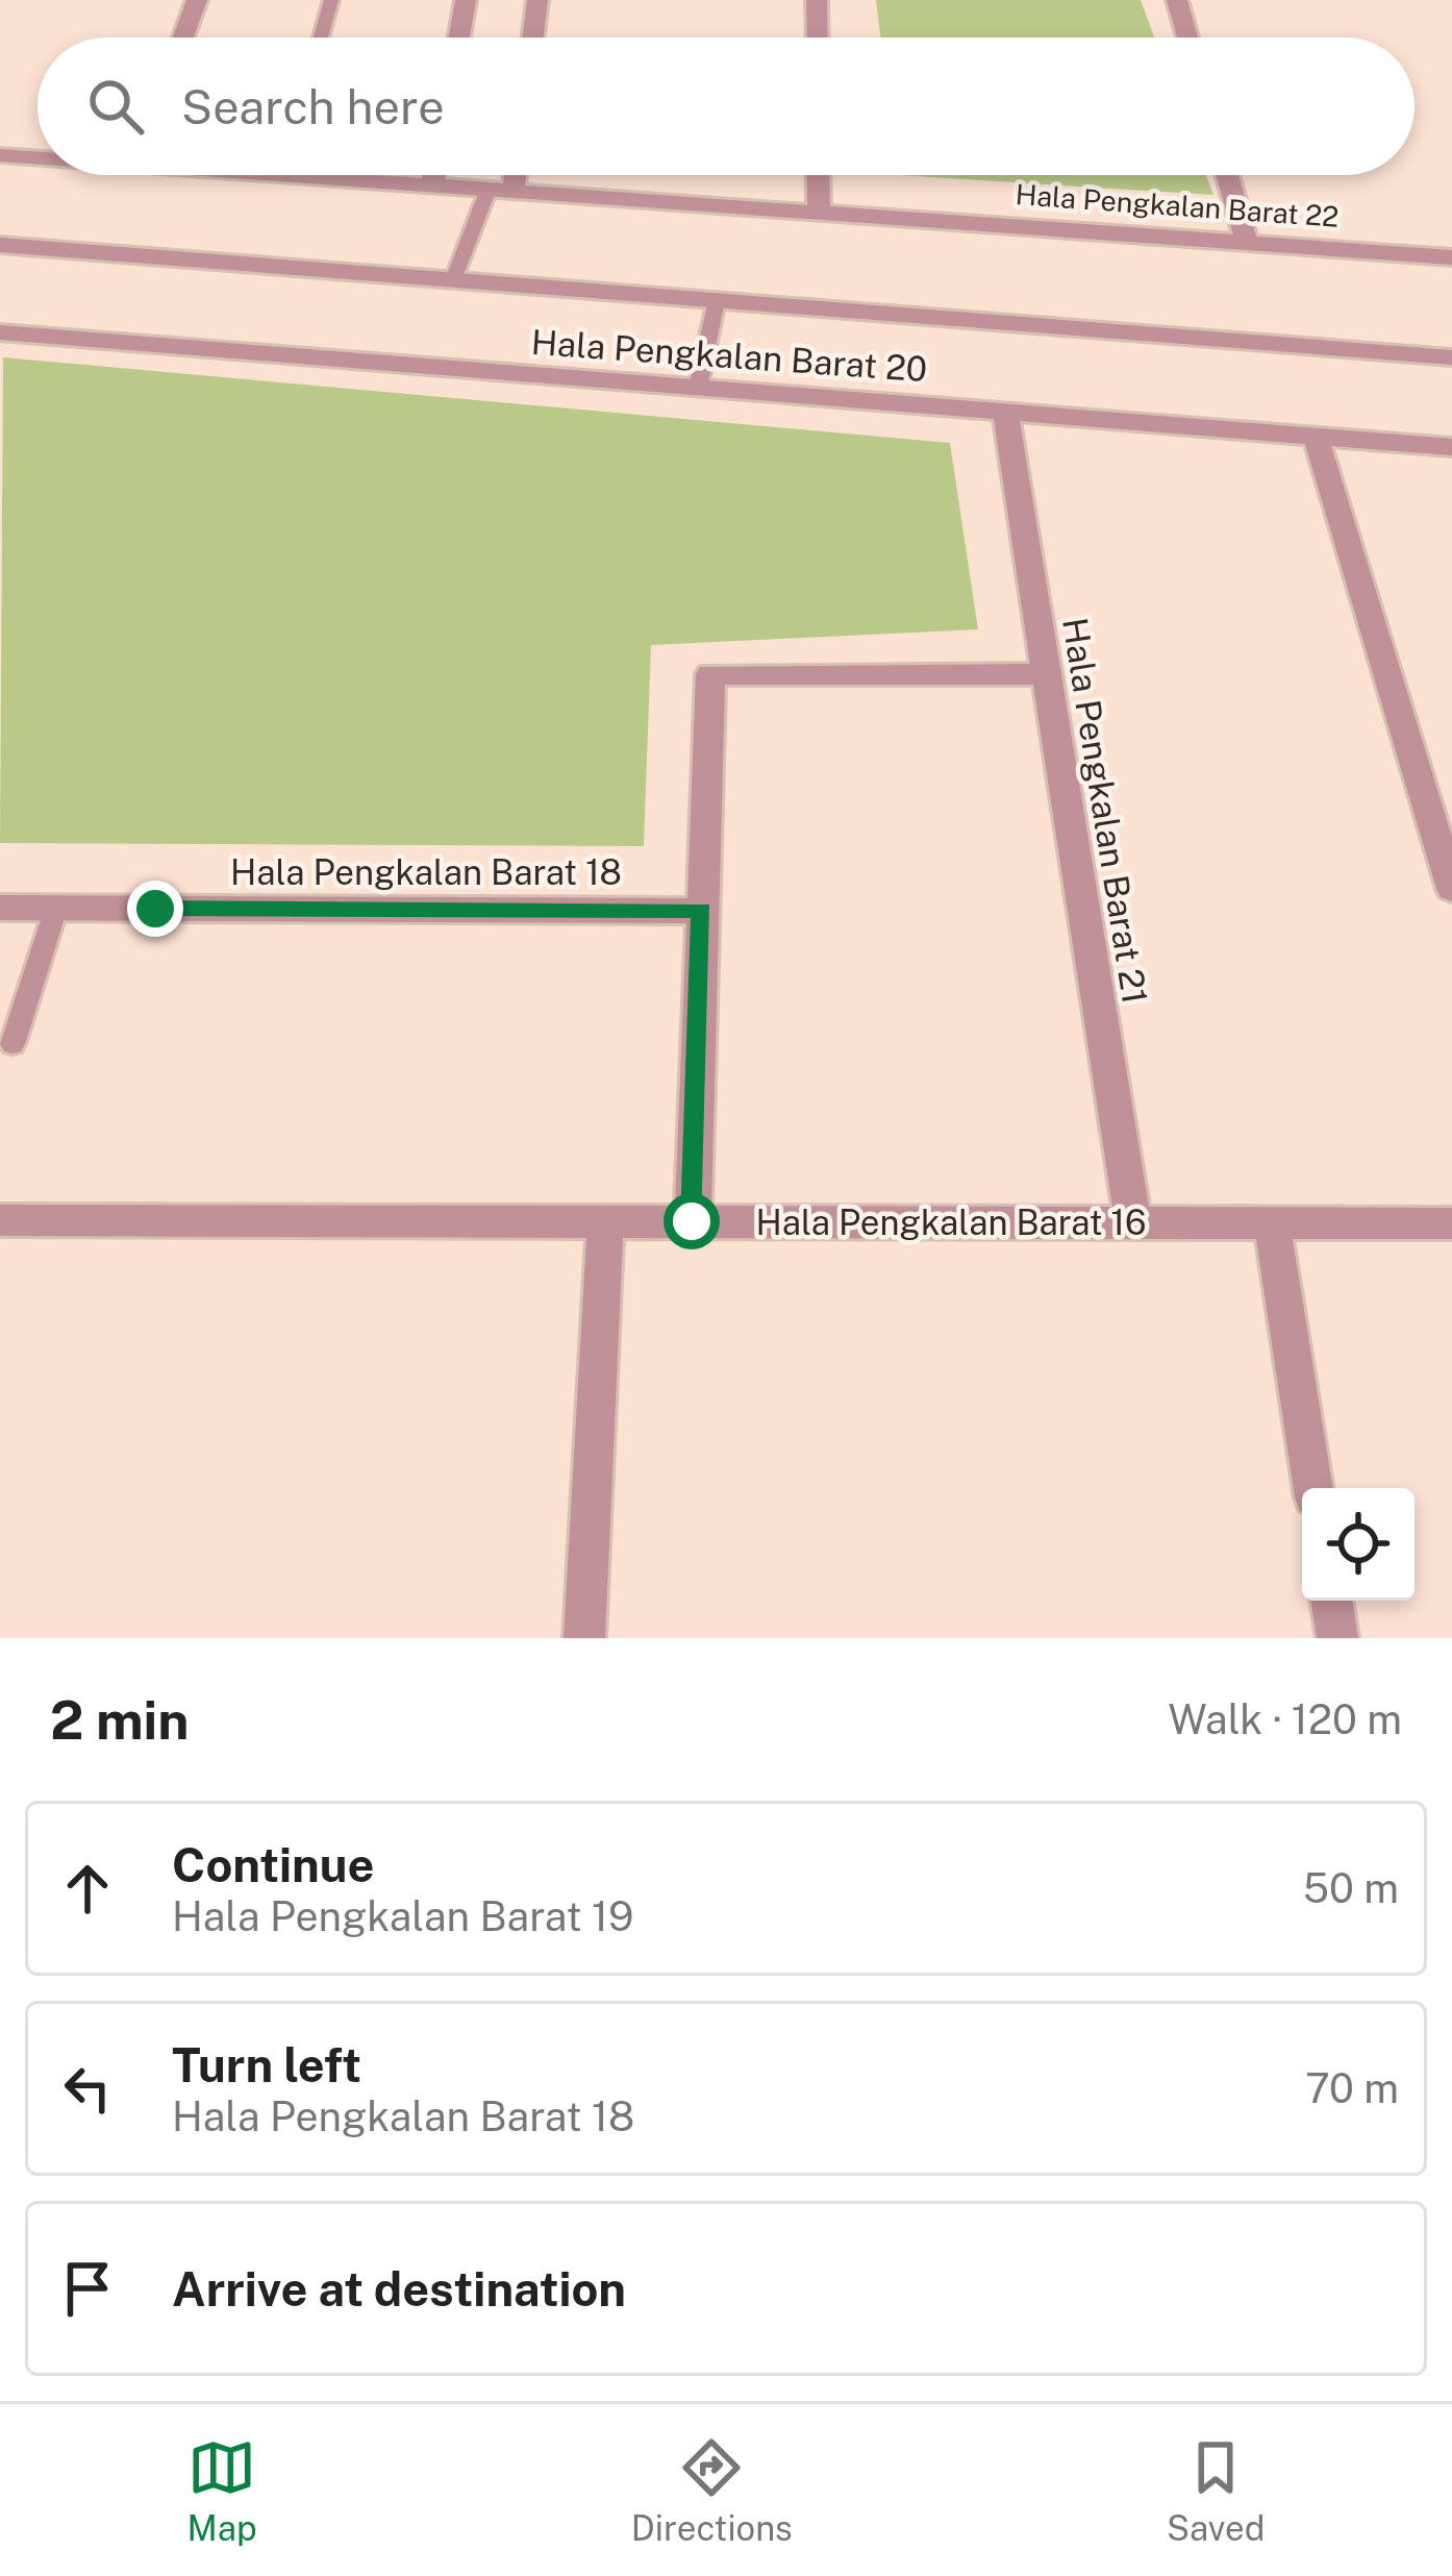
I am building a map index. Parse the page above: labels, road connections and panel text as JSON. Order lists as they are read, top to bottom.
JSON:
{
  "streets": {
    "street": [
      "Hala Pengkalan Barat 22",
      "Hala Pengkalan Barat 20",
      "Hala Pengkalan Barat 21",
      "Hala Pengkalan Barat 18",
      "Hala Pengkalan Barat 16"
    ]
  },
  "crossings": [
    ["Hala Pengkalan Barat 20", "Hala Pengkalan Barat 21"],
    ["Hala Pengkalan Barat 21", "Hala Pengkalan Barat 16"]
  ],
  "page": {
    "search": "Search here",
    "heading": ["2 min", "Walk · 120 m"],
    "list": [
      ["Continue", "Hala Pengkalan Barat 19", "50 m"],
      ["Turn left", "Hala Pengkalan Barat 18", "70 m"],
      "Arrive at destination"
    ],
    "nav": ["Map", "Directions", "Saved"]
  }
}
